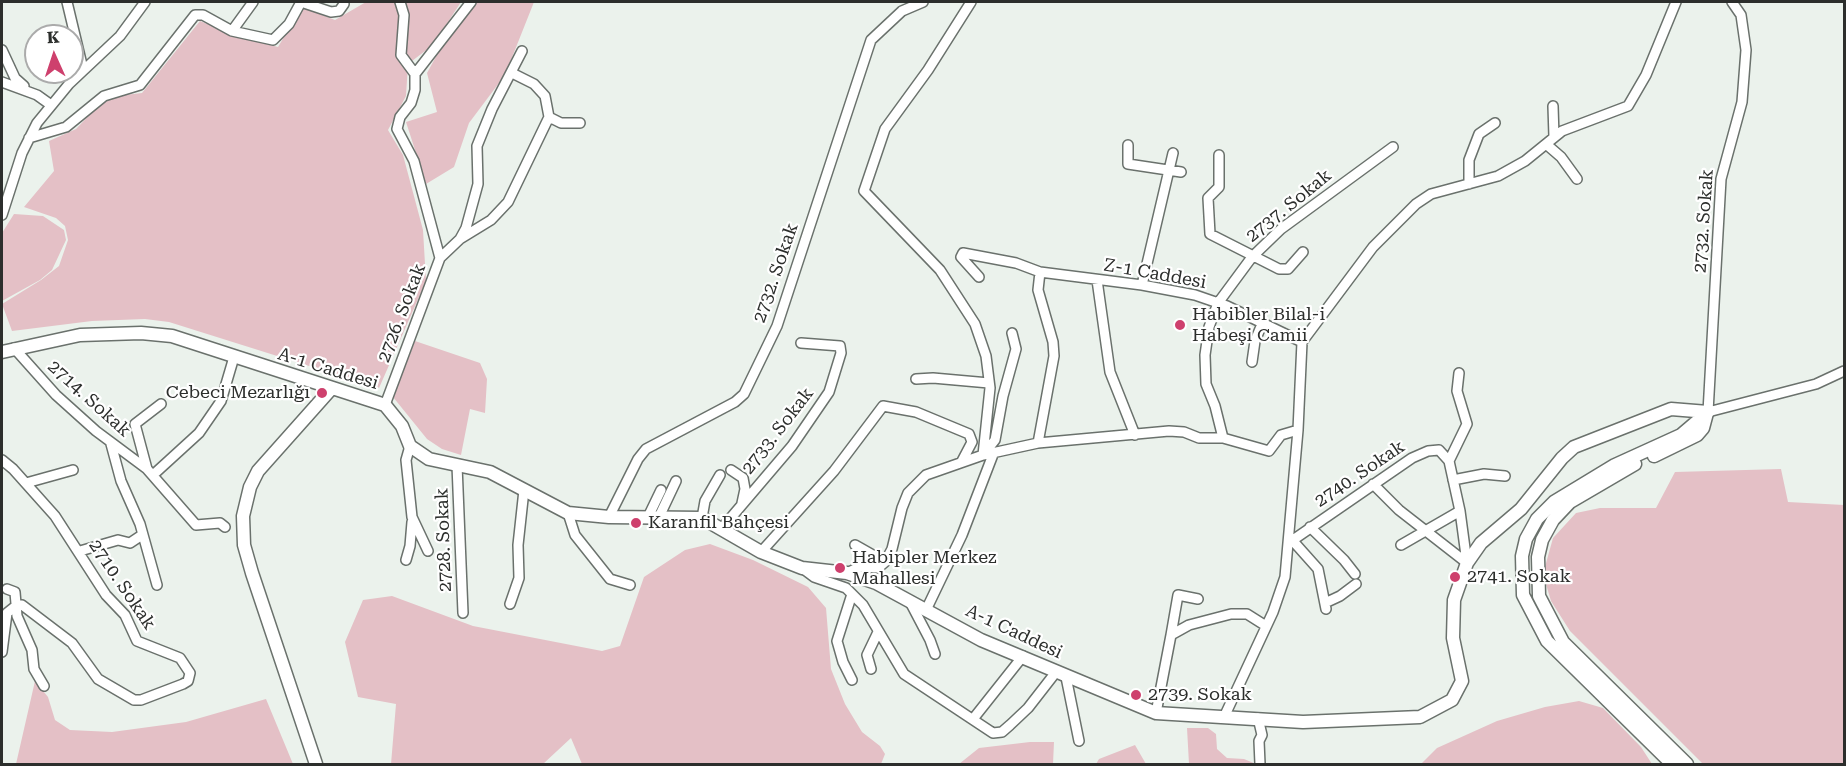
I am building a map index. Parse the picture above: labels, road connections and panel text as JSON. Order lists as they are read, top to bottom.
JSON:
{
  "streets": {
    "main road": ["A-1 Caddesi"],
    "street": [
      "2737. Sokak",
      "2732. Sokak",
      "Z-1 Caddesi",
      "2726. Sokak",
      "2714. Sokak",
      "2733. Sokak",
      "2740. Sokak",
      "2728. Sokak",
      "2710. Sokak"
    ]
  },
  "crossings": [
    ["2737. Sokak", "Z-1 Caddesi"],
    ["2732. Sokak", "A-1 Caddesi"],
    ["2726. Sokak", "A-1 Caddesi"],
    ["A-1 Caddesi", "2714. Sokak"],
    ["A-1 Caddesi", "2733. Sokak"],
    ["A-1 Caddesi", "2728. Sokak"]
  ],
  "places": [
    "Habibler Bilal-i Habeşi Camii",
    "Cebeci Mezarlığı",
    "Karanfil Bahçesi",
    "Habipler Merkez Mahallesi",
    "2741. Sokak",
    "2739. Sokak"
  ],
  "north": "top"
}
